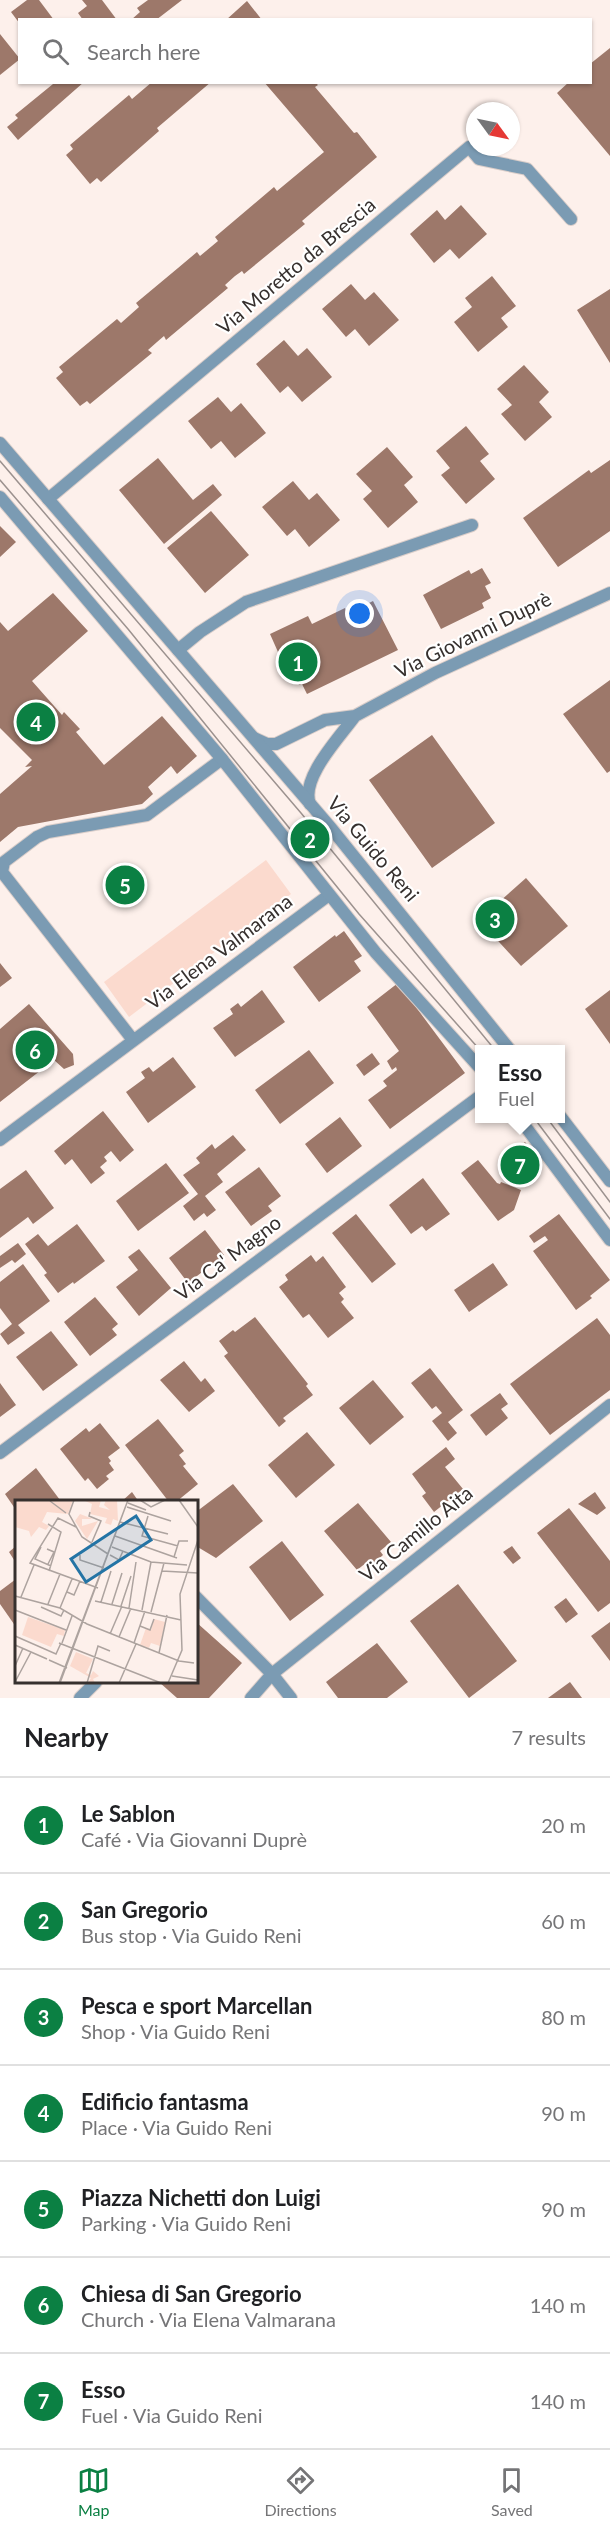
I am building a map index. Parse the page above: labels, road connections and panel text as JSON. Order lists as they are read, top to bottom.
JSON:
{
  "streets": {
    "street": [
      "Via Moretto da Brescia",
      "Via Giovanni Duprè",
      "Via Guido Reni",
      "Via Elena Valmarana",
      "Via Ca' Magno",
      "Via Camillo Aita"
    ]
  },
  "crossings": [
    ["Via Moretto da Brescia", "Via Guido Reni"],
    ["Via Giovanni Duprè", "Via Guido Reni"]
  ],
  "north": "bottom right",
  "page": {
    "search": "Search here",
    "pins": [
      "1",
      "4",
      "2",
      "5",
      "3",
      "6",
      "7"
    ],
    "popup": ["Esso", "Fuel"],
    "heading": ["Nearby", "7 results"],
    "list": [
      {
        "mark": "1",
        "name": "Le Sablon",
        "note": "Café · Via Giovanni Duprè",
        "value": "20 m"
      },
      {
        "mark": "2",
        "name": "San Gregorio",
        "note": "Bus stop · Via Guido Reni",
        "value": "60 m"
      },
      {
        "mark": "3",
        "name": "Pesca e sport Marcellan",
        "note": "Shop · Via Guido Reni",
        "value": "80 m"
      },
      {
        "mark": "4",
        "name": "Edificio fantasma",
        "note": "Place · Via Guido Reni",
        "value": "90 m"
      },
      {
        "mark": "5",
        "name": "Piazza Nichetti don Luigi",
        "note": "Parking · Via Guido Reni",
        "value": "90 m"
      },
      {
        "mark": "6",
        "name": "Chiesa di San Gregorio",
        "note": "Church · Via Elena Valmarana",
        "value": "140 m"
      },
      {
        "mark": "7",
        "name": "Esso",
        "note": "Fuel · Via Guido Reni",
        "value": "140 m"
      }
    ],
    "nav": ["Map", "Directions", "Saved"]
  }
}
